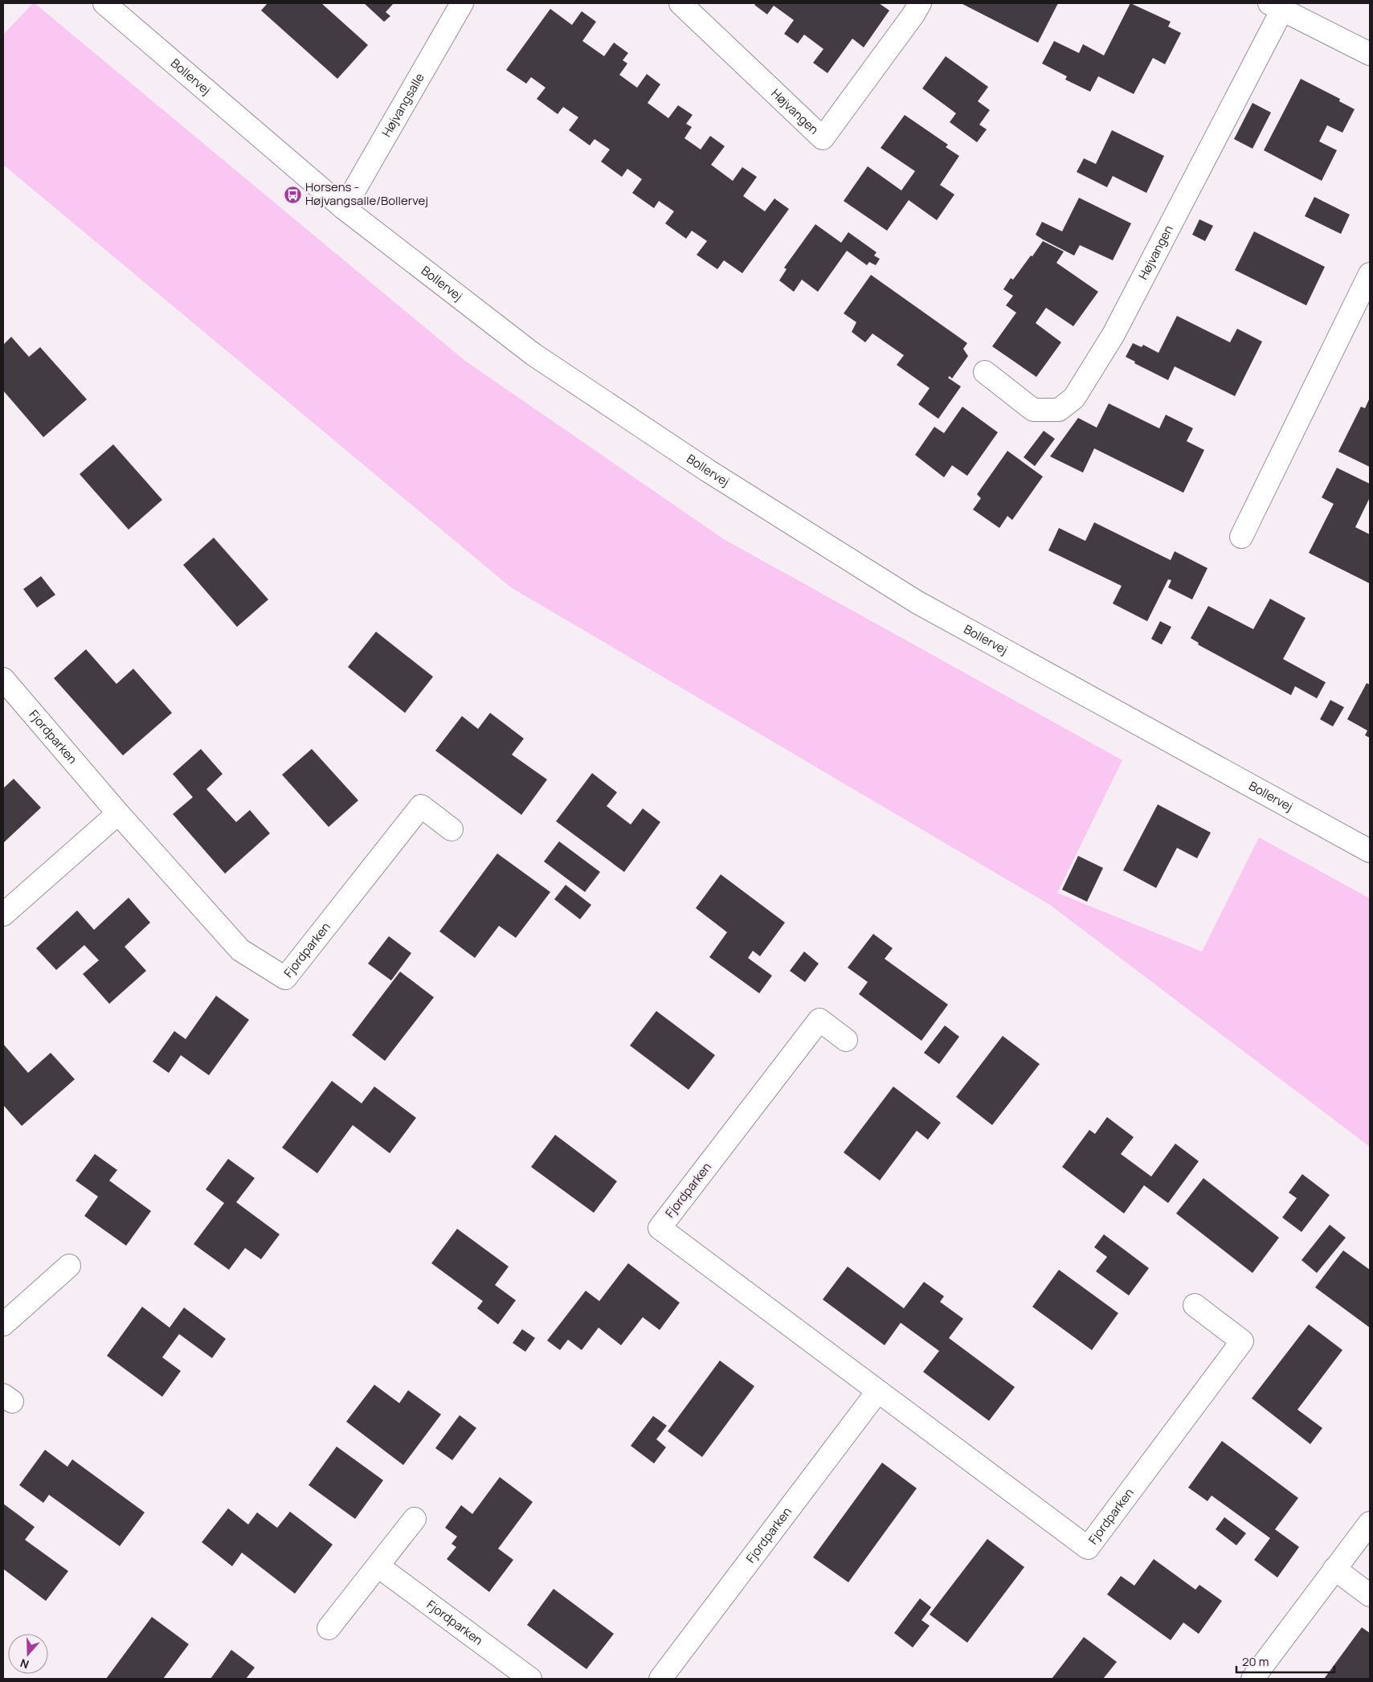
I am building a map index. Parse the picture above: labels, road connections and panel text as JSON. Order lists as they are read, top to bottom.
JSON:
{
  "streets": {
    "street": [
      "Bollervej",
      "Højvangsalle",
      "Højvangen",
      "Fjordparken"
    ]
  },
  "crossings": [
    ["Bollervej", "Højvangsalle"]
  ],
  "places": {
    "bus stop": ["Horsens - Højvangsalle/Bollervej"]
  },
  "scale_bar": "20 m",
  "north": "bottom"
}
